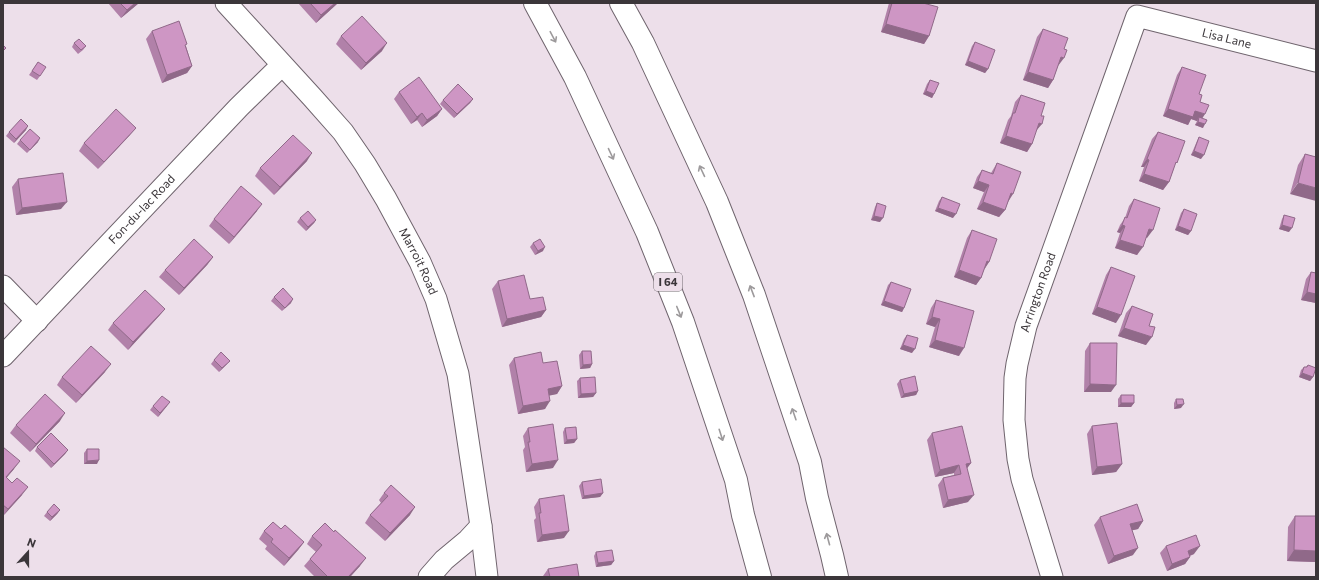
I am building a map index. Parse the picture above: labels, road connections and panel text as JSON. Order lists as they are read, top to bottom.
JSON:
{
  "streets": {
    "highway": ["I 64"],
    "street": [
      "Lisa Lane",
      "Fon-du-lac Road",
      "Marroit Road",
      "Arrington Road"
    ]
  },
  "crossings": [
    ["Lisa Lane", "Arrington Road"],
    ["Fon-du-lac Road", "Marroit Road"]
  ],
  "north": "top"
}
